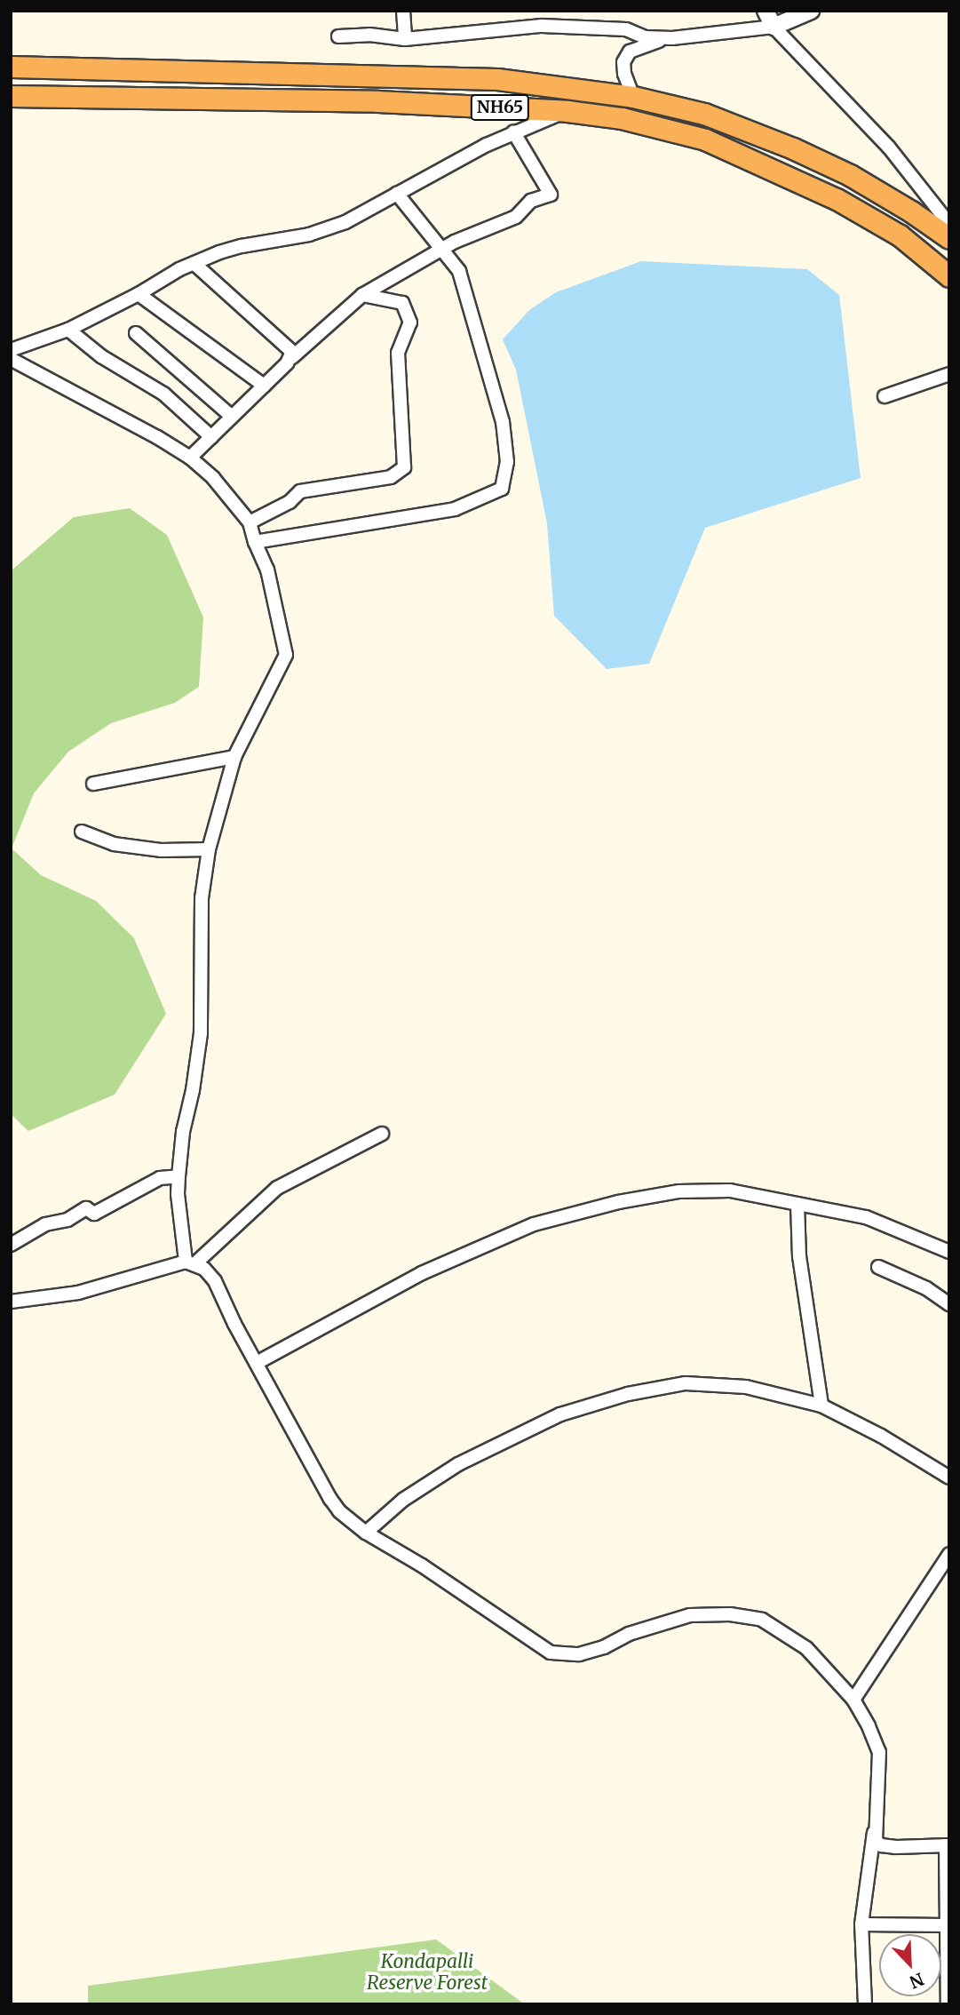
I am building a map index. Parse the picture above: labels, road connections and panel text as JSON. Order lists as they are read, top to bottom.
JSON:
{
  "streets": {
    "highway": ["NH65"]
  },
  "parks": ["Kondapalli Reserve Forest"],
  "north": "bottom right"
}
